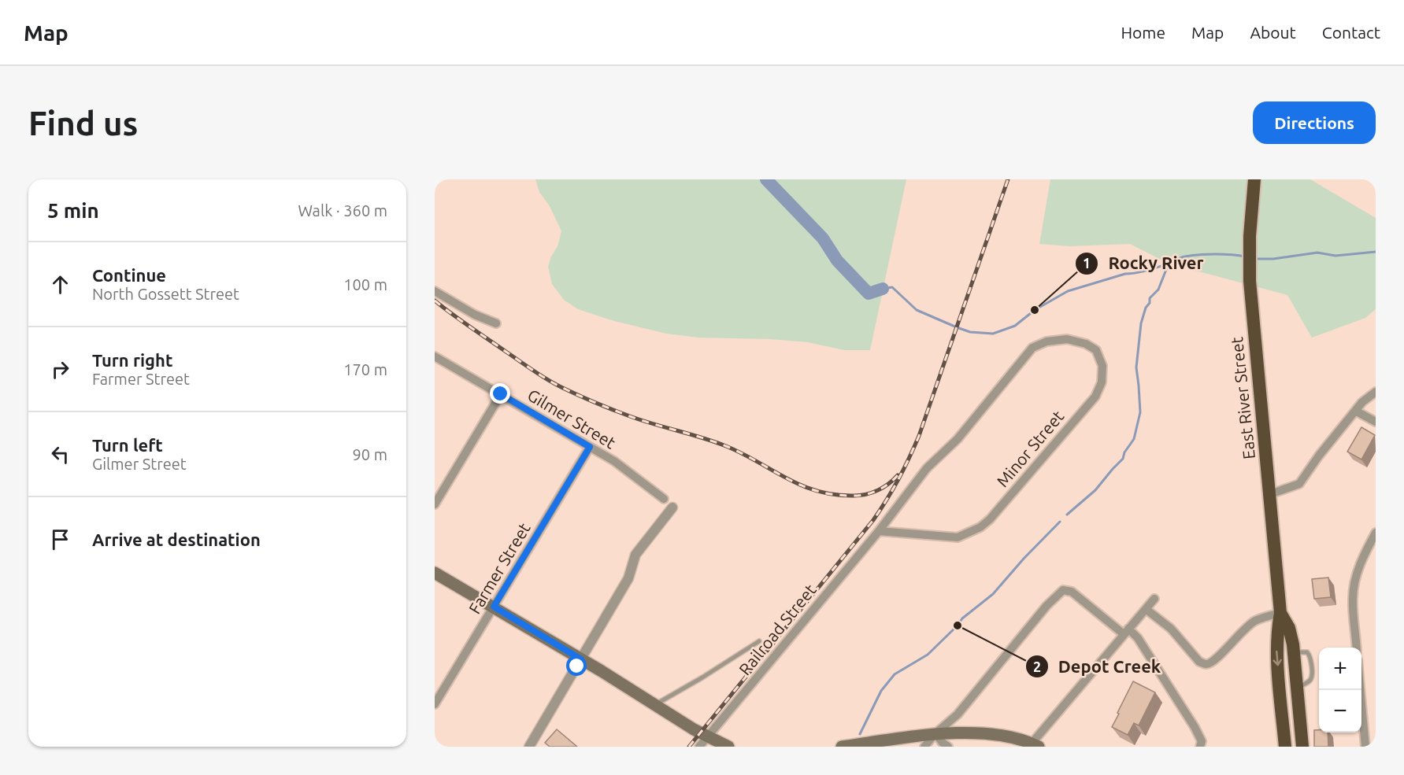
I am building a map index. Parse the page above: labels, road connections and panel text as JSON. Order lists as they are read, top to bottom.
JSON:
{
  "streets": {
    "highway": ["East River Street"],
    "street": [
      "Gilmer Street",
      "Minor Street",
      "Farmer Street",
      "Railroad Street"
    ]
  },
  "crossings": [
    ["Gilmer Street", "Farmer Street"],
    ["Minor Street", "Railroad Street"]
  ],
  "places": ["Rocky River", "Depot Creek"],
  "page": {
    "header": "Map",
    "nav": [
      "Home",
      "Map",
      "About",
      "Contact"
    ],
    "buttons": "Directions",
    "title": "Find us",
    "heading": ["5 min", "Walk · 360 m"],
    "list": [
      ["Continue", "North Gossett Street", "100 m"],
      ["Turn right", "Farmer Street", "170 m"],
      ["Turn left", "Gilmer Street", "90 m"],
      "Arrive at destination"
    ],
    "map_buttons": ["+", "−"]
  }
}
